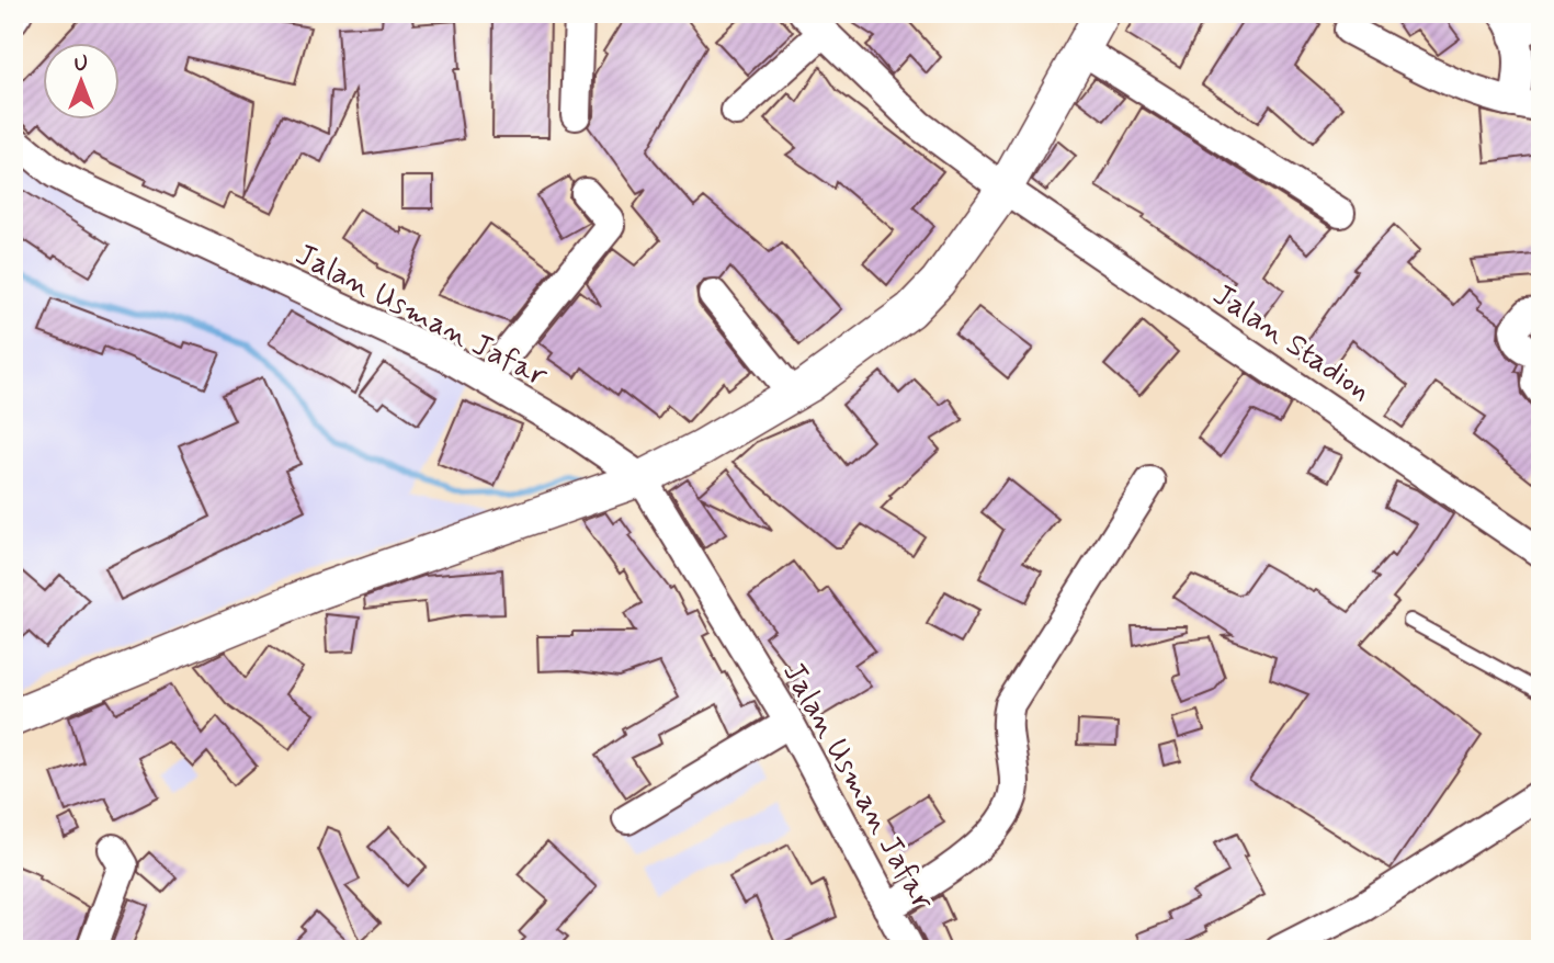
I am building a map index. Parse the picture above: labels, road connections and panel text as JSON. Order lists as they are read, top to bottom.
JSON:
{
  "streets": {
    "street": ["Jalan Usman Jafar", "Jalan Stadion"]
  },
  "north": "top"
}
